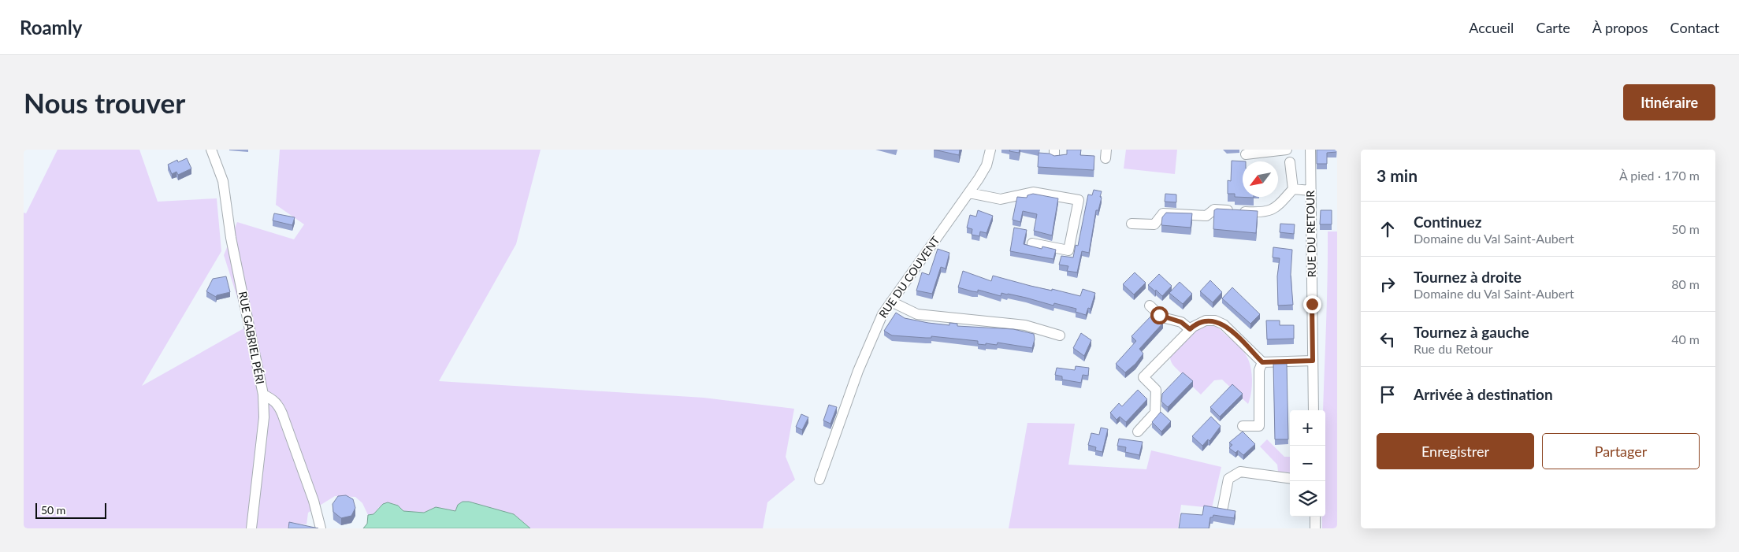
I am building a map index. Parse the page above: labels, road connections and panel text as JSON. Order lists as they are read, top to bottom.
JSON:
{
  "streets": {
    "street": ["RUE DU RETOUR", "RUE DU COUVENT", "RUE GABRIEL PÉRI"]
  },
  "scale_bar": "50 m",
  "north": "bottom left",
  "page": {
    "header": "Roamly",
    "nav": [
      "Accueil",
      "Carte",
      "À propos",
      "Contact"
    ],
    "buttons": [
      "Itinéraire",
      ["Enregistrer", "Partager"]
    ],
    "title": "Nous trouver",
    "heading": ["3 min", "À pied · 170 m"],
    "list": [
      ["Continuez", "Domaine du Val Saint-Aubert", "50 m"],
      ["Tournez à droite", "Domaine du Val Saint-Aubert", "80 m"],
      ["Tournez à gauche", "Rue du Retour", "40 m"],
      "Arrivée à destination"
    ],
    "map_buttons": ["+", "−"],
    "scale": "50 m"
  }
}
